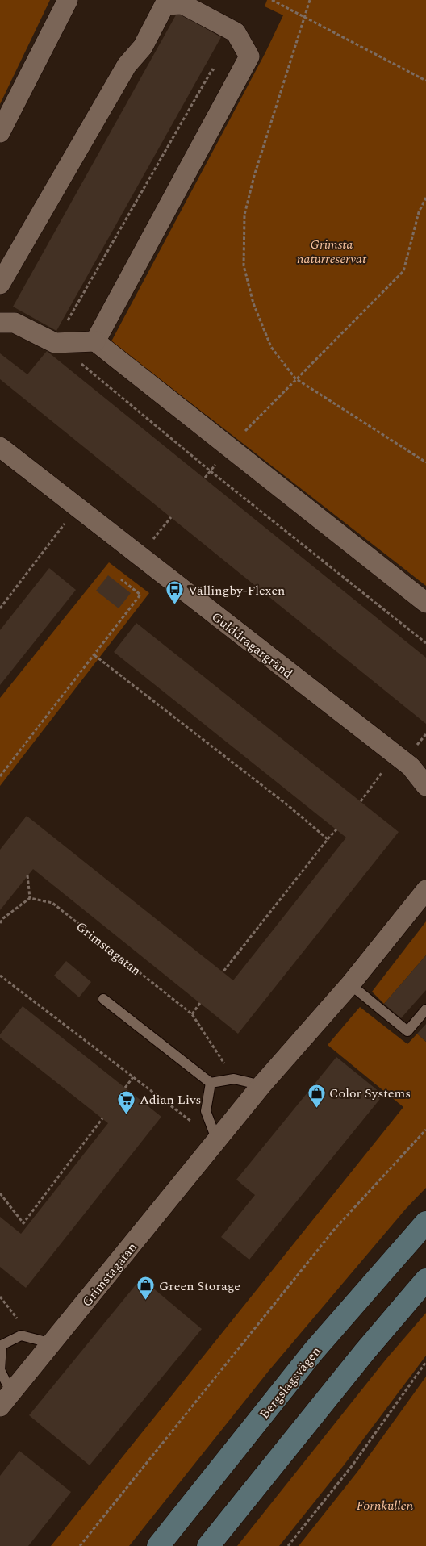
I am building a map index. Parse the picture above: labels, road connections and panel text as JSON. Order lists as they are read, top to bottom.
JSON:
{
  "streets": {
    "main road": ["Bergslagsvägen"],
    "street": ["Gulddragargränd", "Grimstagatan"]
  },
  "parks": ["Grimsta naturreservat", "Fornkullen"],
  "places": {
    "bus stop": ["Vällingby-Flexen"],
    "shop": ["Color Systems", "Green Storage"],
    "supermarket": ["Adian Livs"]
  }
}
